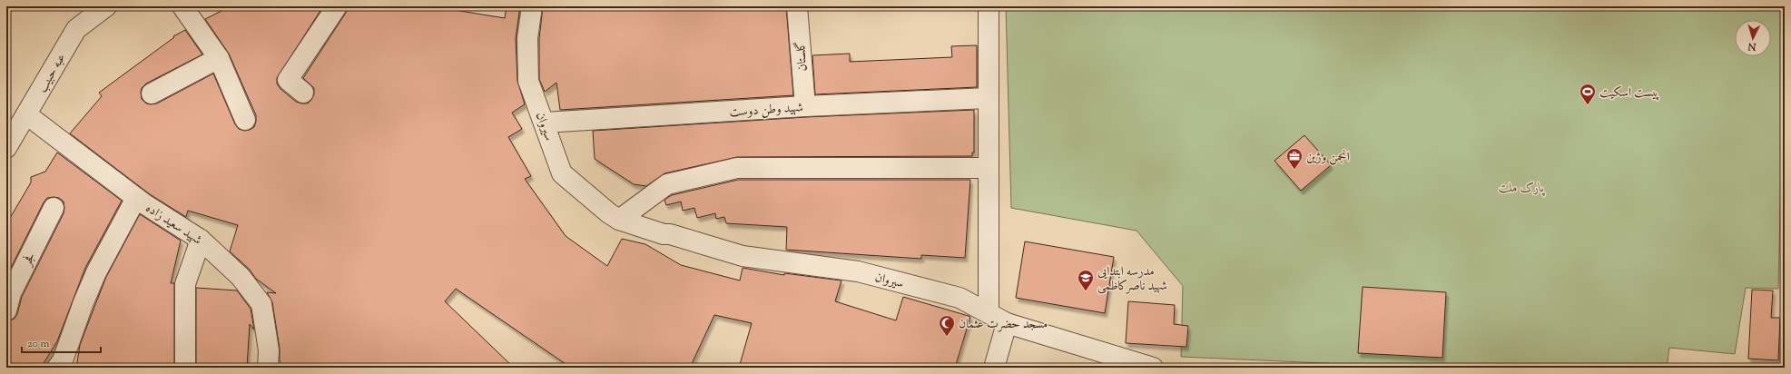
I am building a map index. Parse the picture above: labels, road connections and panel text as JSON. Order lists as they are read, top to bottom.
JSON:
{
  "streets": {
    "street": [
      "گلستان",
      "عبه حبیب",
      "شهید وطن دوست",
      "سیروان",
      "شهید سعید زاده",
      "فجر"
    ]
  },
  "crossings": [
    ["گلستان", "شهید وطن دوست"],
    ["عبه حبیب", "شهید سعید زاده"],
    ["شهید وطن دوست", "سیروان"]
  ],
  "parks": ["پارک ملت"],
  "places": {
    "sports": ["پیست اسکیت"],
    "office": ["انجمن وژین"],
    "school or university": ["مدرسه ابتدایی شهید ناصرکاظمی"],
    "mosque": ["مسجد حضرت عثمان"]
  },
  "scale_bar": "20 m",
  "north": "bottom"
}
